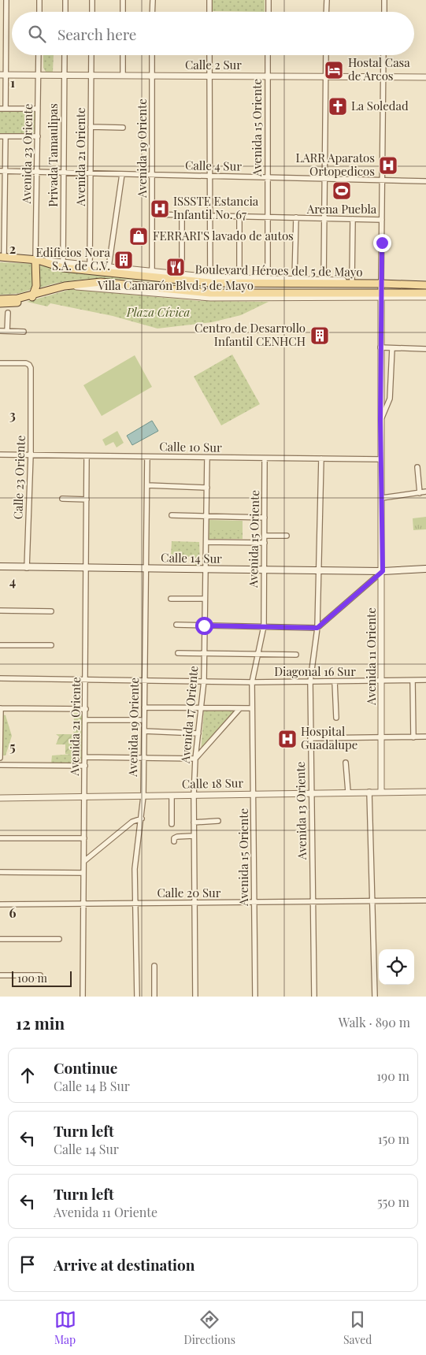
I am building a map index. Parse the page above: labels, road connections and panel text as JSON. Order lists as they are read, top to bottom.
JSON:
{
  "streets": {
    "main road": ["Boulevard Héroes del 5 de Mayo", "Calle 14 Sur"],
    "street": [
      "Calle 2 Sur",
      "Avenida 15 Oriente",
      "Avenida 19 Oriente",
      "Avenida 23 Oriente",
      "Privada Tamaulipas",
      "Avenida 21 Oriente",
      "Calle 4 Sur",
      "Calle 10 Sur",
      "Calle 23 Oriente",
      "Avenida 11 Oriente",
      "Diagonal 16 Sur",
      "Avenida 17 Oriente",
      "Calle 18 Sur",
      "Avenida 13 Oriente",
      "Calle 20 Sur"
    ]
  },
  "crossings": [
    ["Calle 2 Sur", "Avenida 15 Oriente"],
    ["Calle 2 Sur", "Avenida 19 Oriente"],
    ["Calle 2 Sur", "Avenida 23 Oriente"],
    ["Calle 2 Sur", "Privada Tamaulipas"],
    ["Calle 2 Sur", "Avenida 21 Oriente"],
    ["Calle 2 Sur", "Avenida 11 Oriente"],
    ["Avenida 15 Oriente", "Calle 4 Sur"],
    ["Avenida 15 Oriente", "Boulevard Héroes del 5 de Mayo"],
    ["Avenida 15 Oriente", "Calle 10 Sur"],
    ["Avenida 15 Oriente", "Calle 14 Sur"],
    ["Avenida 15 Oriente", "Diagonal 16 Sur"],
    ["Avenida 15 Oriente", "Calle 18 Sur"],
    ["Avenida 15 Oriente", "Calle 20 Sur"],
    ["Avenida 19 Oriente", "Calle 4 Sur"],
    ["Avenida 19 Oriente", "Boulevard Héroes del 5 de Mayo"],
    ["Avenida 19 Oriente", "Calle 10 Sur"],
    ["Avenida 19 Oriente", "Calle 14 Sur"],
    ["Avenida 19 Oriente", "Diagonal 16 Sur"],
    ["Avenida 19 Oriente", "Calle 18 Sur"],
    ["Avenida 19 Oriente", "Calle 20 Sur"],
    ["Avenida 23 Oriente", "Calle 4 Sur"],
    ["Avenida 23 Oriente", "Boulevard Héroes del 5 de Mayo"],
    ["Privada Tamaulipas", "Calle 4 Sur"],
    ["Privada Tamaulipas", "Boulevard Héroes del 5 de Mayo"],
    ["Avenida 21 Oriente", "Calle 4 Sur"],
    ["Avenida 21 Oriente", "Boulevard Héroes del 5 de Mayo"],
    ["Avenida 21 Oriente", "Calle 10 Sur"],
    ["Avenida 21 Oriente", "Calle 14 Sur"],
    ["Avenida 21 Oriente", "Diagonal 16 Sur"],
    ["Avenida 21 Oriente", "Calle 18 Sur"],
    ["Avenida 21 Oriente", "Calle 20 Sur"],
    ["Calle 4 Sur", "Avenida 11 Oriente"],
    ["Boulevard Héroes del 5 de Mayo", "Avenida 11 Oriente"],
    ["Calle 10 Sur", "Calle 23 Oriente"],
    ["Calle 10 Sur", "Avenida 11 Oriente"],
    ["Calle 10 Sur", "Avenida 17 Oriente"],
    ["Calle 10 Sur", "Avenida 13 Oriente"],
    ["Calle 23 Oriente", "Calle 14 Sur"],
    ["Calle 14 Sur", "Avenida 11 Oriente"],
    ["Calle 14 Sur", "Avenida 17 Oriente"],
    ["Calle 14 Sur", "Avenida 13 Oriente"],
    ["Avenida 11 Oriente", "Diagonal 16 Sur"],
    ["Avenida 11 Oriente", "Calle 18 Sur"],
    ["Diagonal 16 Sur", "Avenida 17 Oriente"],
    ["Diagonal 16 Sur", "Avenida 13 Oriente"],
    ["Avenida 17 Oriente", "Calle 18 Sur"],
    ["Avenida 17 Oriente", "Calle 20 Sur"],
    ["Calle 18 Sur", "Avenida 13 Oriente"],
    ["Avenida 13 Oriente", "Calle 20 Sur"]
  ],
  "parks": ["Plaza Cívica"],
  "places": {
    "hotel": ["Hostal Casa de Arcos"],
    "church": ["La Soledad"],
    "hospital": ["LARR Aparatos Ortopedicos", "ISSSTE Estancia Infantil No. 67", "Hospital Guadalupe"],
    "sports": ["Arena Puebla"],
    "shop": ["FERRARI'S lavado de autos"],
    "building": ["Edificios Nora S.A. de C.V.", "Centro de Desarrollo Infantil CENHCH"],
    "restaurant": ["Villa Camarón Blvd 5 de Mayo"]
  },
  "scale_bar": "100 m",
  "page": {
    "search": "Search here",
    "scale": "100 m",
    "heading": ["12 min", "Walk · 890 m"],
    "list": [
      ["Continue", "Calle 14 B Sur", "190 m"],
      ["Turn left", "Calle 14 Sur", "150 m"],
      ["Turn left", "Avenida 11 Oriente", "550 m"],
      "Arrive at destination"
    ],
    "nav": ["Map", "Directions", "Saved"]
  },
  "grid": {
    "rows": [
      "1",
      "2",
      "3",
      "4",
      "5",
      "6"
    ]
  }
}
